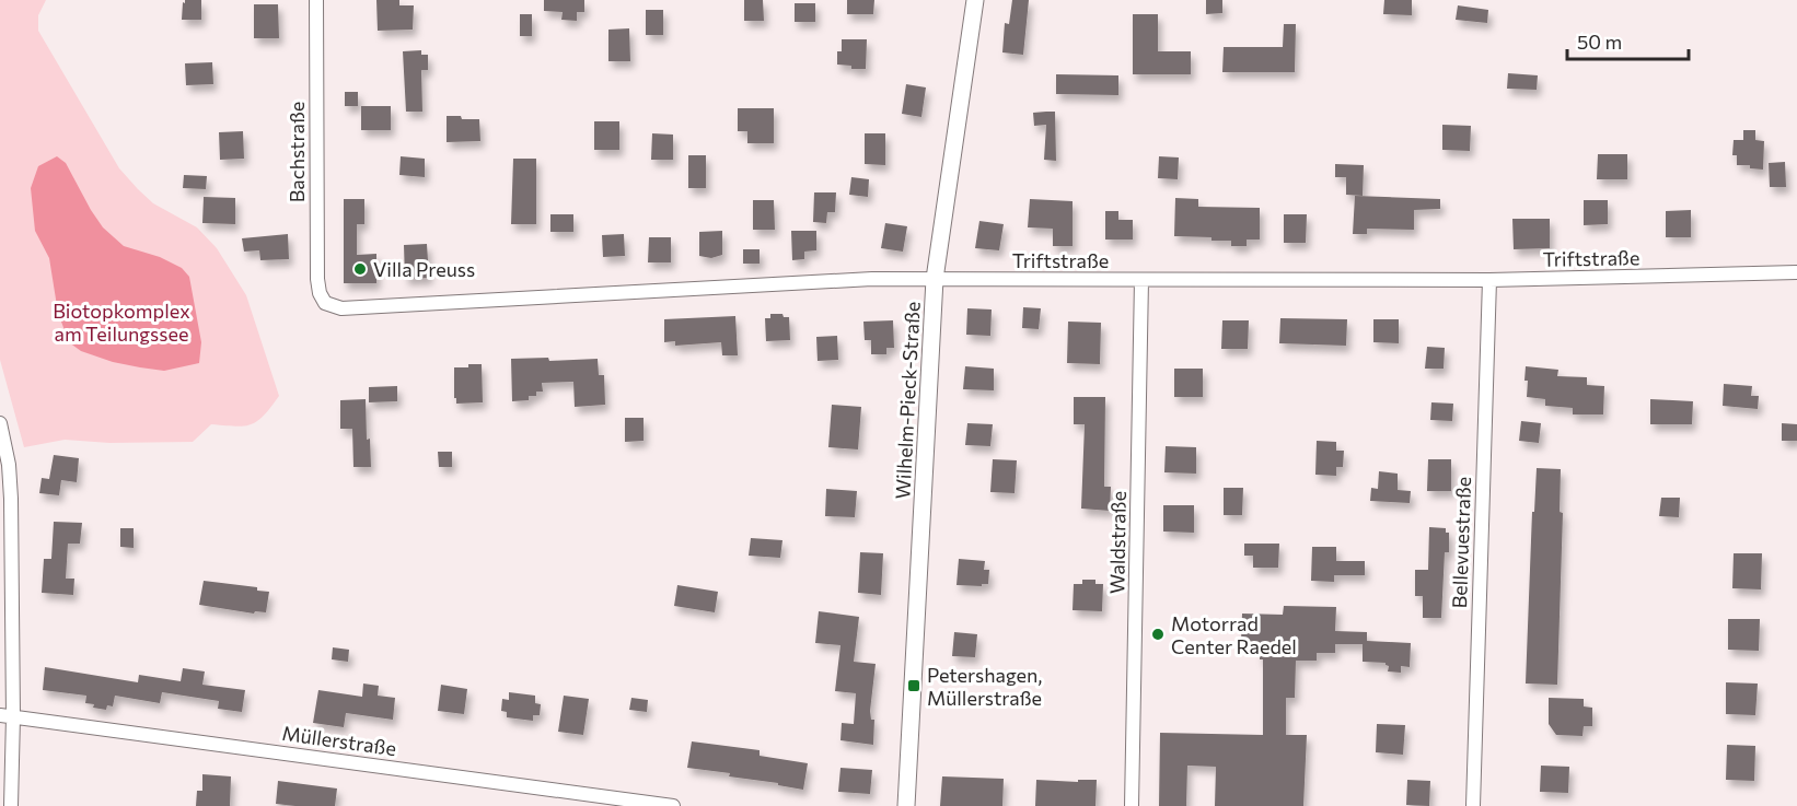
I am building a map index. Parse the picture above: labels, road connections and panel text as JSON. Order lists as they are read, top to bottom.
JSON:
{
  "streets": {
    "street": [
      "Bachstraße",
      "Triftstraße",
      "Wilhelm-Pieck-Straße",
      "Waldstraße",
      "Bellevuestraße",
      "Müllerstraße"
    ]
  },
  "crossings": [
    ["Bachstraße", "Triftstraße"],
    ["Triftstraße", "Wilhelm-Pieck-Straße"],
    ["Triftstraße", "Waldstraße"],
    ["Triftstraße", "Bellevuestraße"]
  ],
  "parks": ["Biotopkomplex am Teilungssee"],
  "places": {
    "other": ["Villa Preuss", "Motorrad Center Raedel"],
    "transit": ["Petershagen, Müllerstraße"]
  },
  "scale_bar": "50 m"
}
